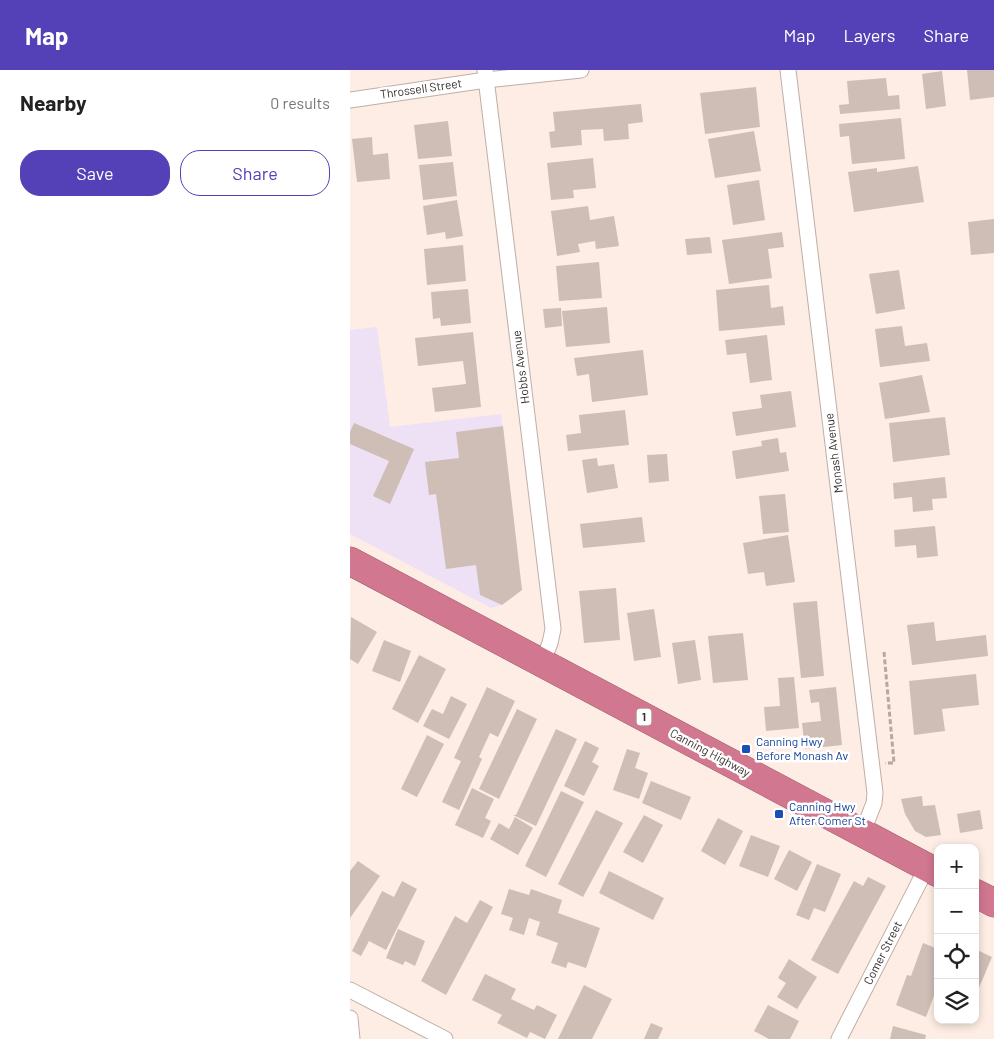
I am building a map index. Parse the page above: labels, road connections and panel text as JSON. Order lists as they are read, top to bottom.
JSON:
{
  "streets": {
    "highway": ["1", "Canning Highway"],
    "street": [
      "Throssell Street",
      "Hobbs Avenue",
      "Monash Avenue",
      "Comer Street"
    ]
  },
  "crossings": [
    ["Throssell Street", "Hobbs Avenue"],
    ["Hobbs Avenue", "Canning Highway"],
    ["Monash Avenue", "Canning Highway"],
    ["Canning Highway", "Comer Street"]
  ],
  "places": {
    "transit": ["Canning Hwy Before Monash Av", "Canning Hwy After Comer St"]
  },
  "page": {
    "header": "Map",
    "nav": ["Map", "Layers", "Share"],
    "heading": ["Nearby", "0 results"],
    "buttons": ["Save", "Share"],
    "map_buttons": ["+", "−"]
  }
}
